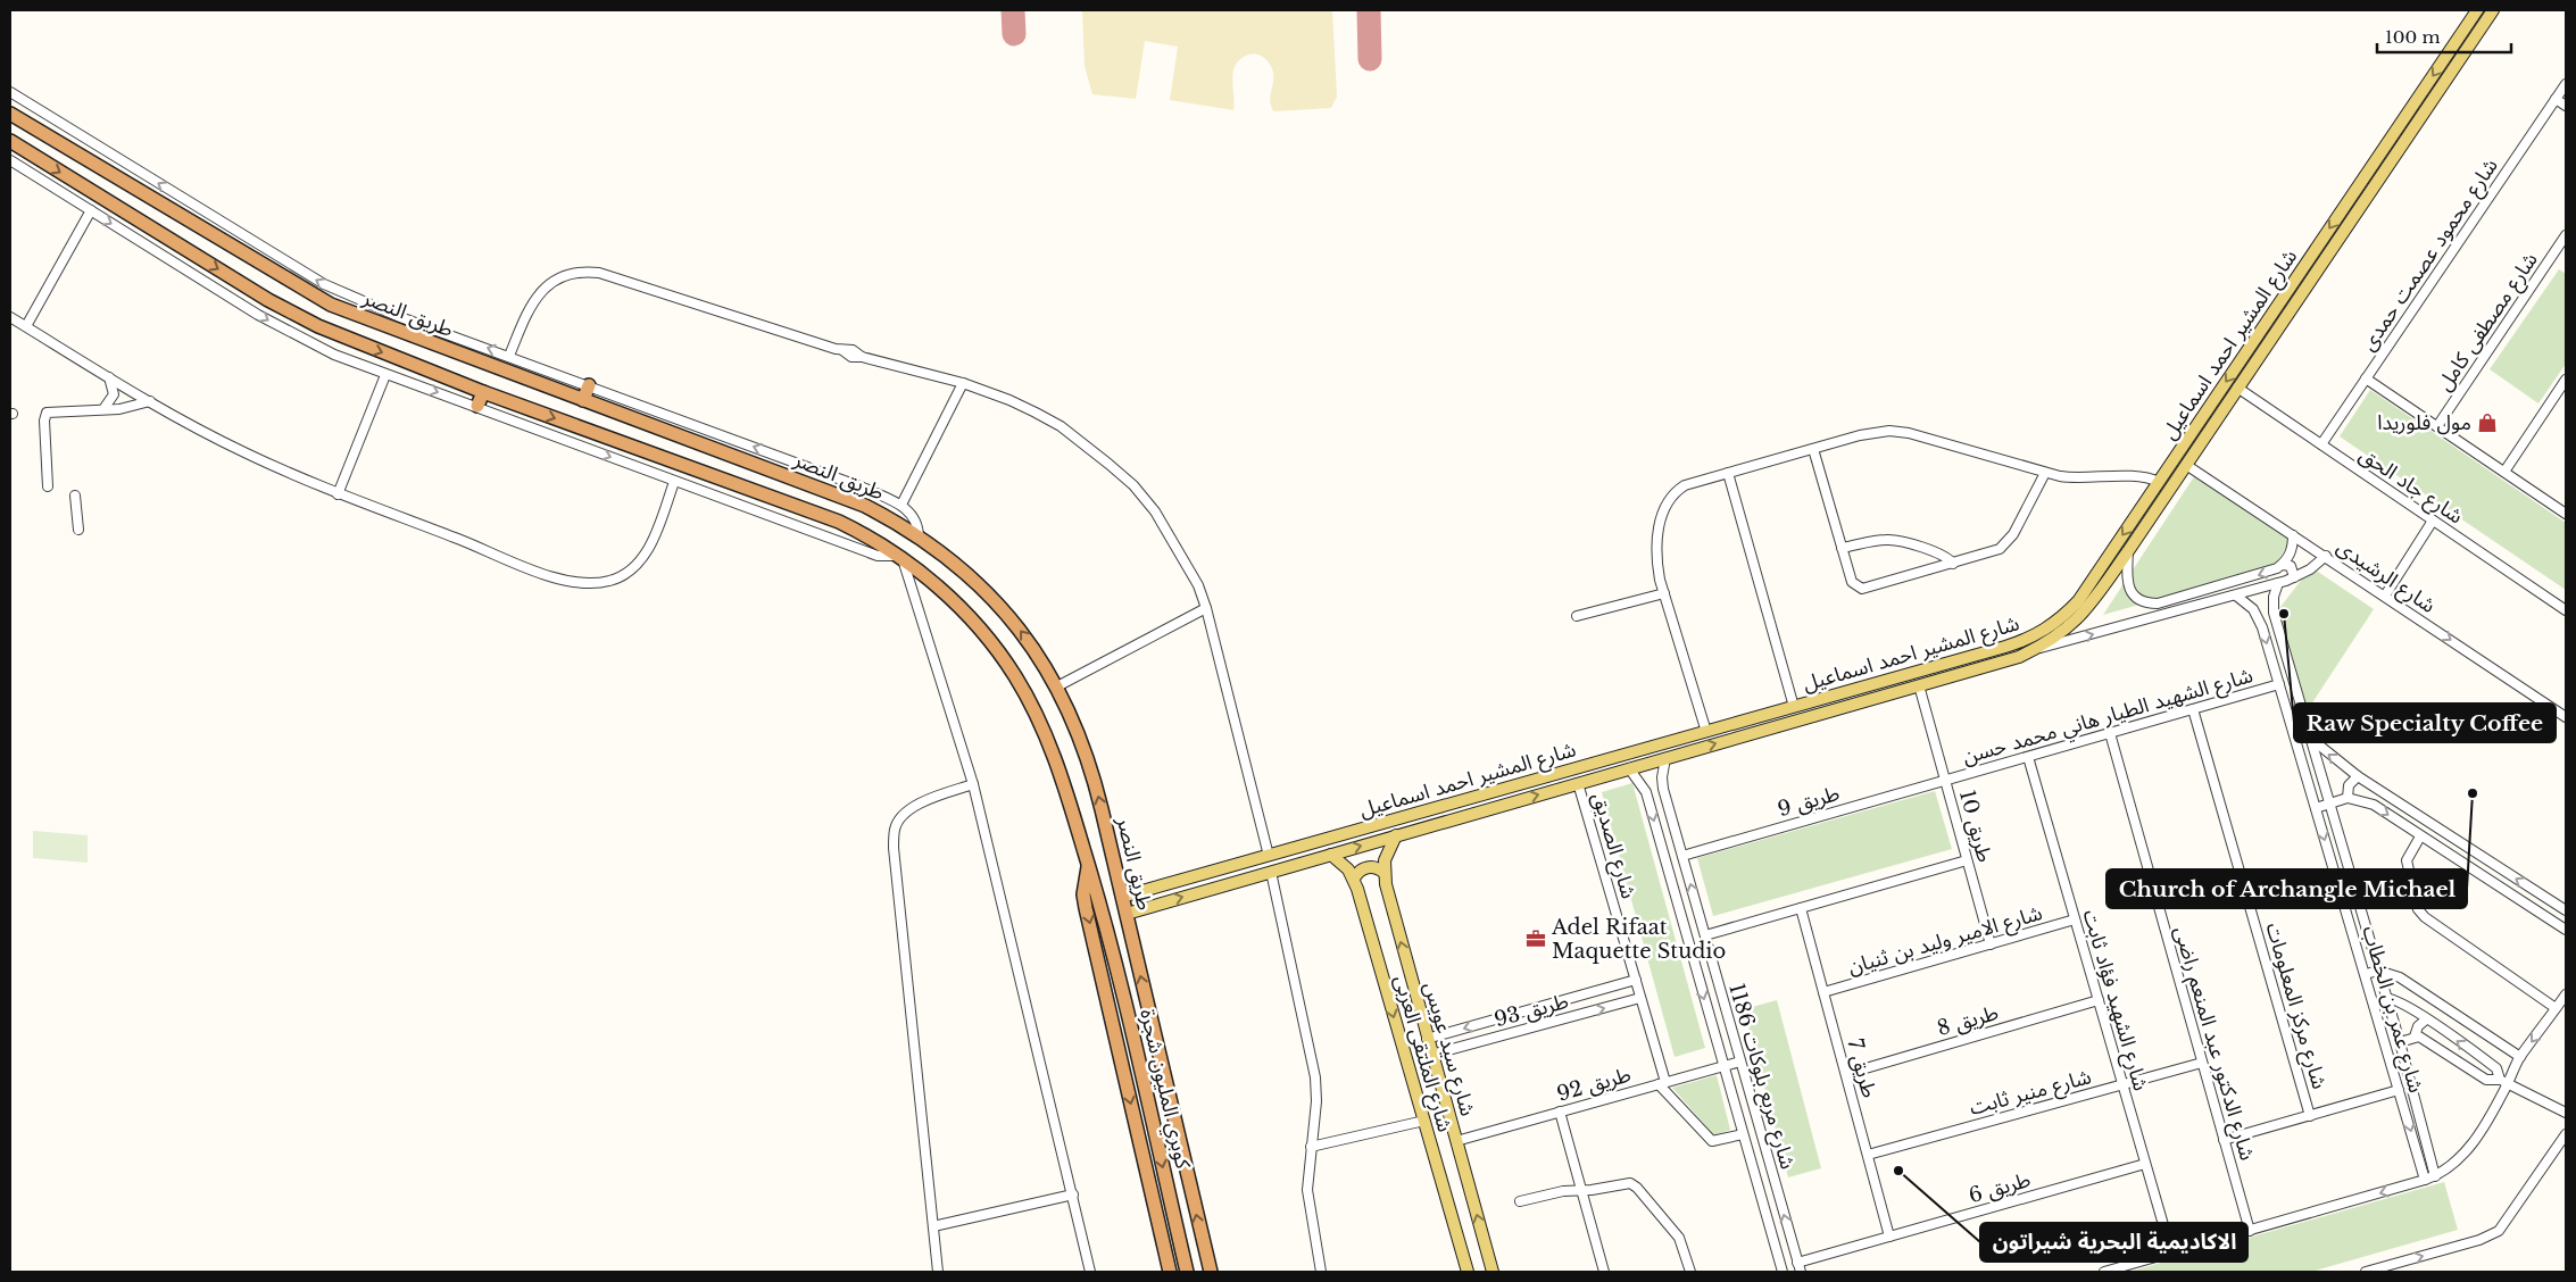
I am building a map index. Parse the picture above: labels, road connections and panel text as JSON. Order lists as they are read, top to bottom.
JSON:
{
  "streets": {
    "highway": ["طريق النصر", "كوبري المليون شجرة"],
    "main road": ["شارع المشير احمد اسماعيل", "شارع سيد عويس", "شارع الملتقى العربى"],
    "street": [
      "شارع محمود عصمت حمدى",
      "شارع مصطفى كامل",
      "شارع جاد الحق",
      "شارع الرشيدى",
      "شارع الشهيد الطيار هاني محمد حسن",
      "طريق 9",
      "طريق 10",
      "شارع الصديق",
      "شارع الامير وليد بن ثنيان",
      "شارع الشهيد فؤاد ثابت",
      "شارع مركز المعلومات",
      "شارع عمر بن الخطاب",
      "طريق 93",
      "طريق 8",
      "شارع الدكتور عبد المنعم راضى",
      "طريق 7",
      "شارع مربع بلوكات 1186",
      "طريق 92",
      "شارع منير ثابت",
      "طريق 6"
    ]
  },
  "crossings": [
    ["شارع محمود عصمت حمدى", "شارع جاد الحق"],
    ["طريق النصر", "شارع المشير احمد اسماعيل"],
    ["طريق النصر", "كوبري المليون شجرة"],
    ["شارع المشير احمد اسماعيل", "شارع جاد الحق"],
    ["شارع المشير احمد اسماعيل", "شارع الرشيدى"],
    ["شارع المشير احمد اسماعيل", "طريق 10"],
    ["شارع المشير احمد اسماعيل", "شارع الصديق"],
    ["شارع المشير احمد اسماعيل", "شارع عمر بن الخطاب"],
    ["شارع المشير احمد اسماعيل", "شارع سيد عويس"],
    ["شارع المشير احمد اسماعيل", "شارع الملتقى العربى"],
    ["شارع المشير احمد اسماعيل", "شارع مربع بلوكات 1186"],
    ["شارع الشهيد الطيار هاني محمد حسن", "طريق 9"],
    ["شارع الشهيد الطيار هاني محمد حسن", "طريق 10"],
    ["شارع الشهيد الطيار هاني محمد حسن", "شارع الشهيد فؤاد ثابت"],
    ["شارع الشهيد الطيار هاني محمد حسن", "شارع مركز المعلومات"],
    ["شارع الشهيد الطيار هاني محمد حسن", "شارع عمر بن الخطاب"],
    ["شارع الشهيد الطيار هاني محمد حسن", "شارع الدكتور عبد المنعم راضى"],
    ["طريق 9", "طريق 10"],
    ["طريق 9", "شارع مربع بلوكات 1186"],
    ["طريق 10", "شارع الامير وليد بن ثنيان"],
    ["شارع الصديق", "طريق 93"],
    ["شارع الصديق", "طريق 92"],
    ["شارع الامير وليد بن ثنيان", "شارع الشهيد فؤاد ثابت"],
    ["شارع الامير وليد بن ثنيان", "طريق 7"],
    ["شارع الشهيد فؤاد ثابت", "طريق 8"],
    ["شارع الشهيد فؤاد ثابت", "شارع منير ثابت"],
    ["شارع الشهيد فؤاد ثابت", "طريق 6"],
    ["طريق 93", "شارع سيد عويس"],
    ["طريق 8", "طريق 7"],
    ["شارع الدكتور عبد المنعم راضى", "شارع منير ثابت"],
    ["شارع سيد عويس", "طريق 92"],
    ["طريق 7", "شارع منير ثابت"],
    ["طريق 7", "طريق 6"],
    ["شارع مربع بلوكات 1186", "طريق 92"],
    ["شارع مربع بلوكات 1186", "طريق 6"]
  ],
  "one_way": ["شارع الرشيدى", "شارع سيد عويس", "شارع الملتقى العربى"],
  "places": {
    "shop": ["مول فلوريدا"],
    "other": ["Raw Specialty Coffee", "Church of Archangle Michael", "الاكاديمية البحرية شيراتون"],
    "office": ["Adel Rifaat Maquette Studio"]
  },
  "scale_bar": "100 m"
}
